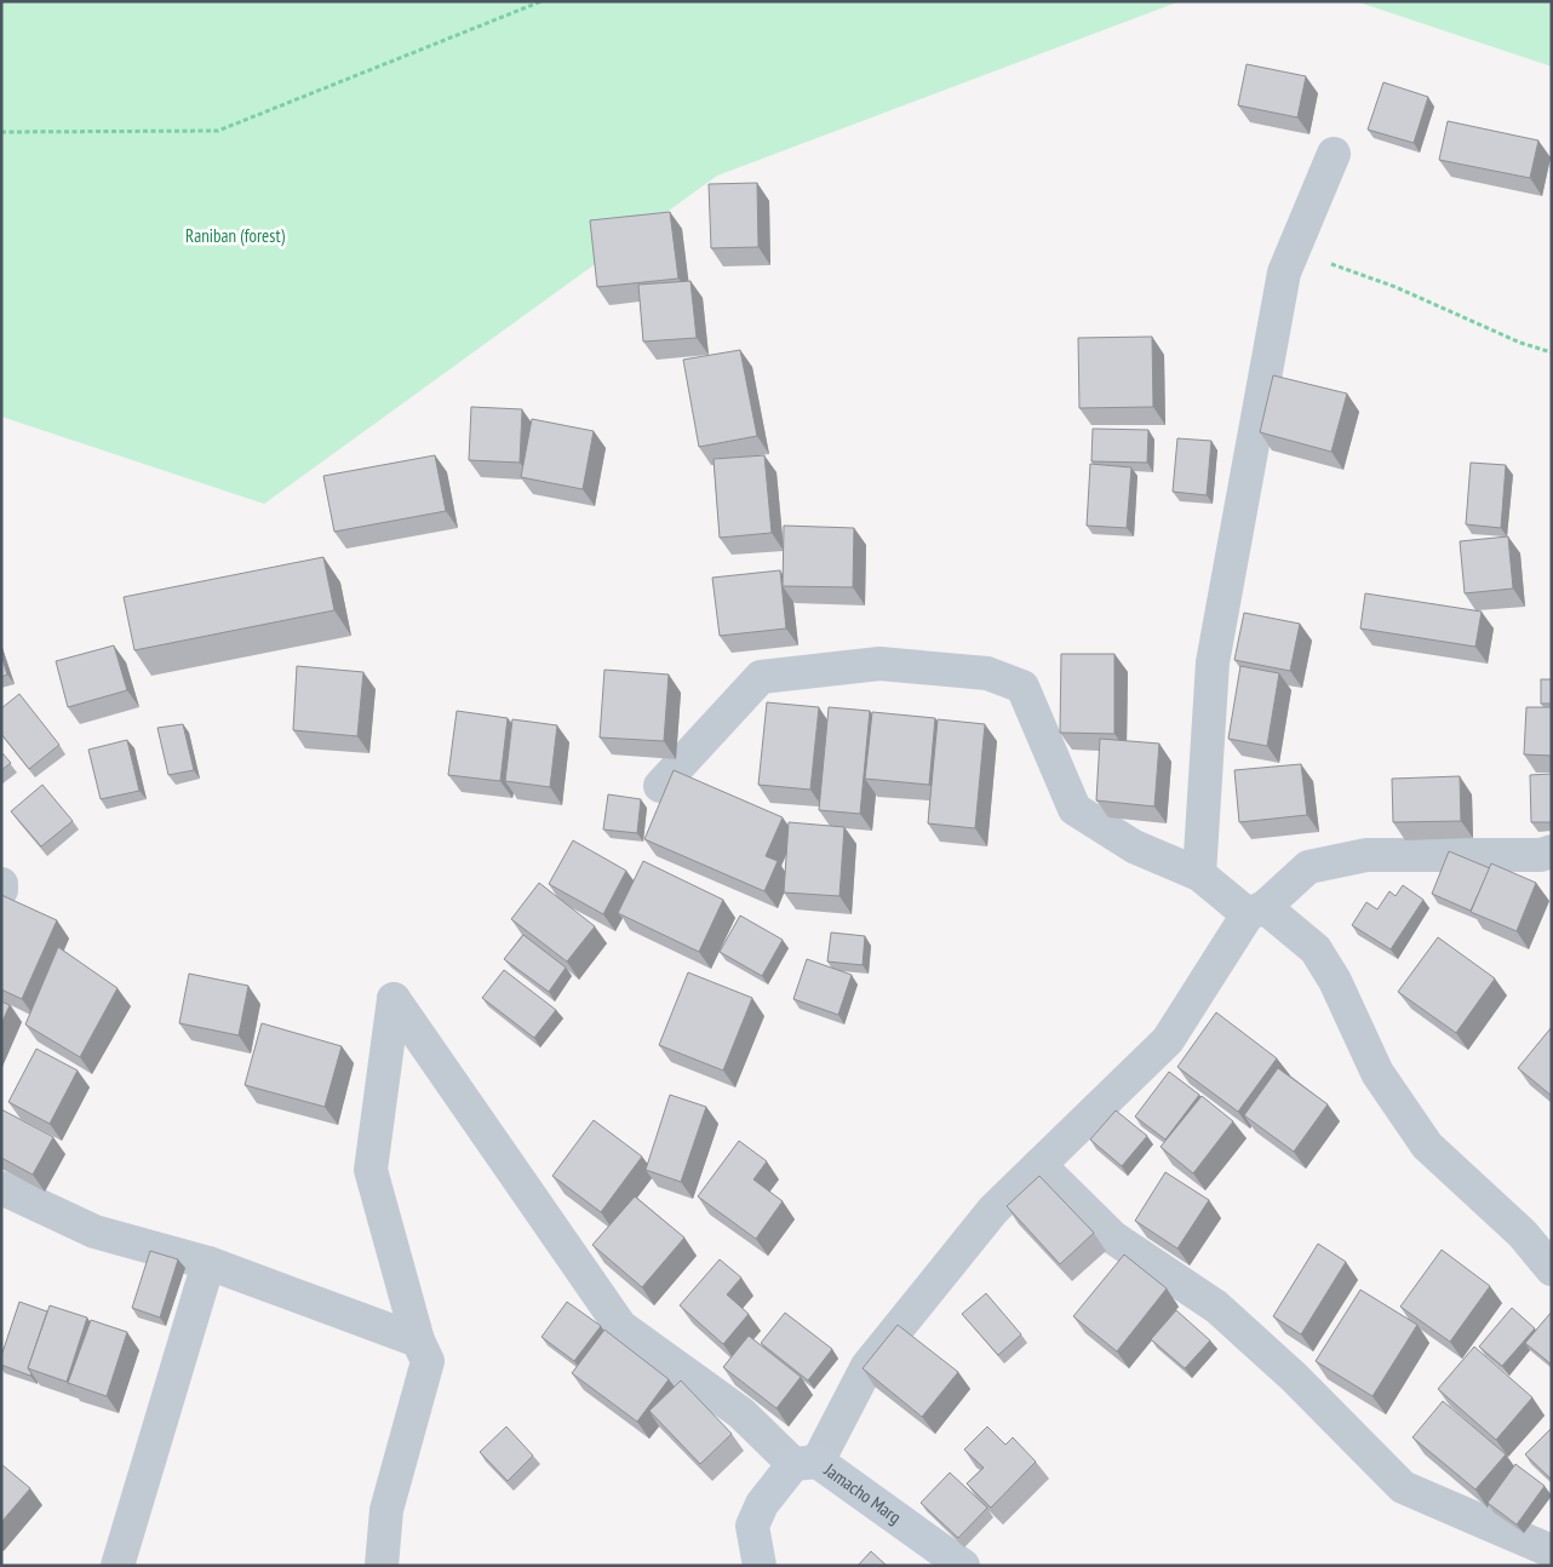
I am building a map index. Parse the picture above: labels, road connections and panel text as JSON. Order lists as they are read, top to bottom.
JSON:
{
  "streets": {
    "street": ["Jamacho Marg"]
  },
  "parks": ["Raniban (forest)"]
}
